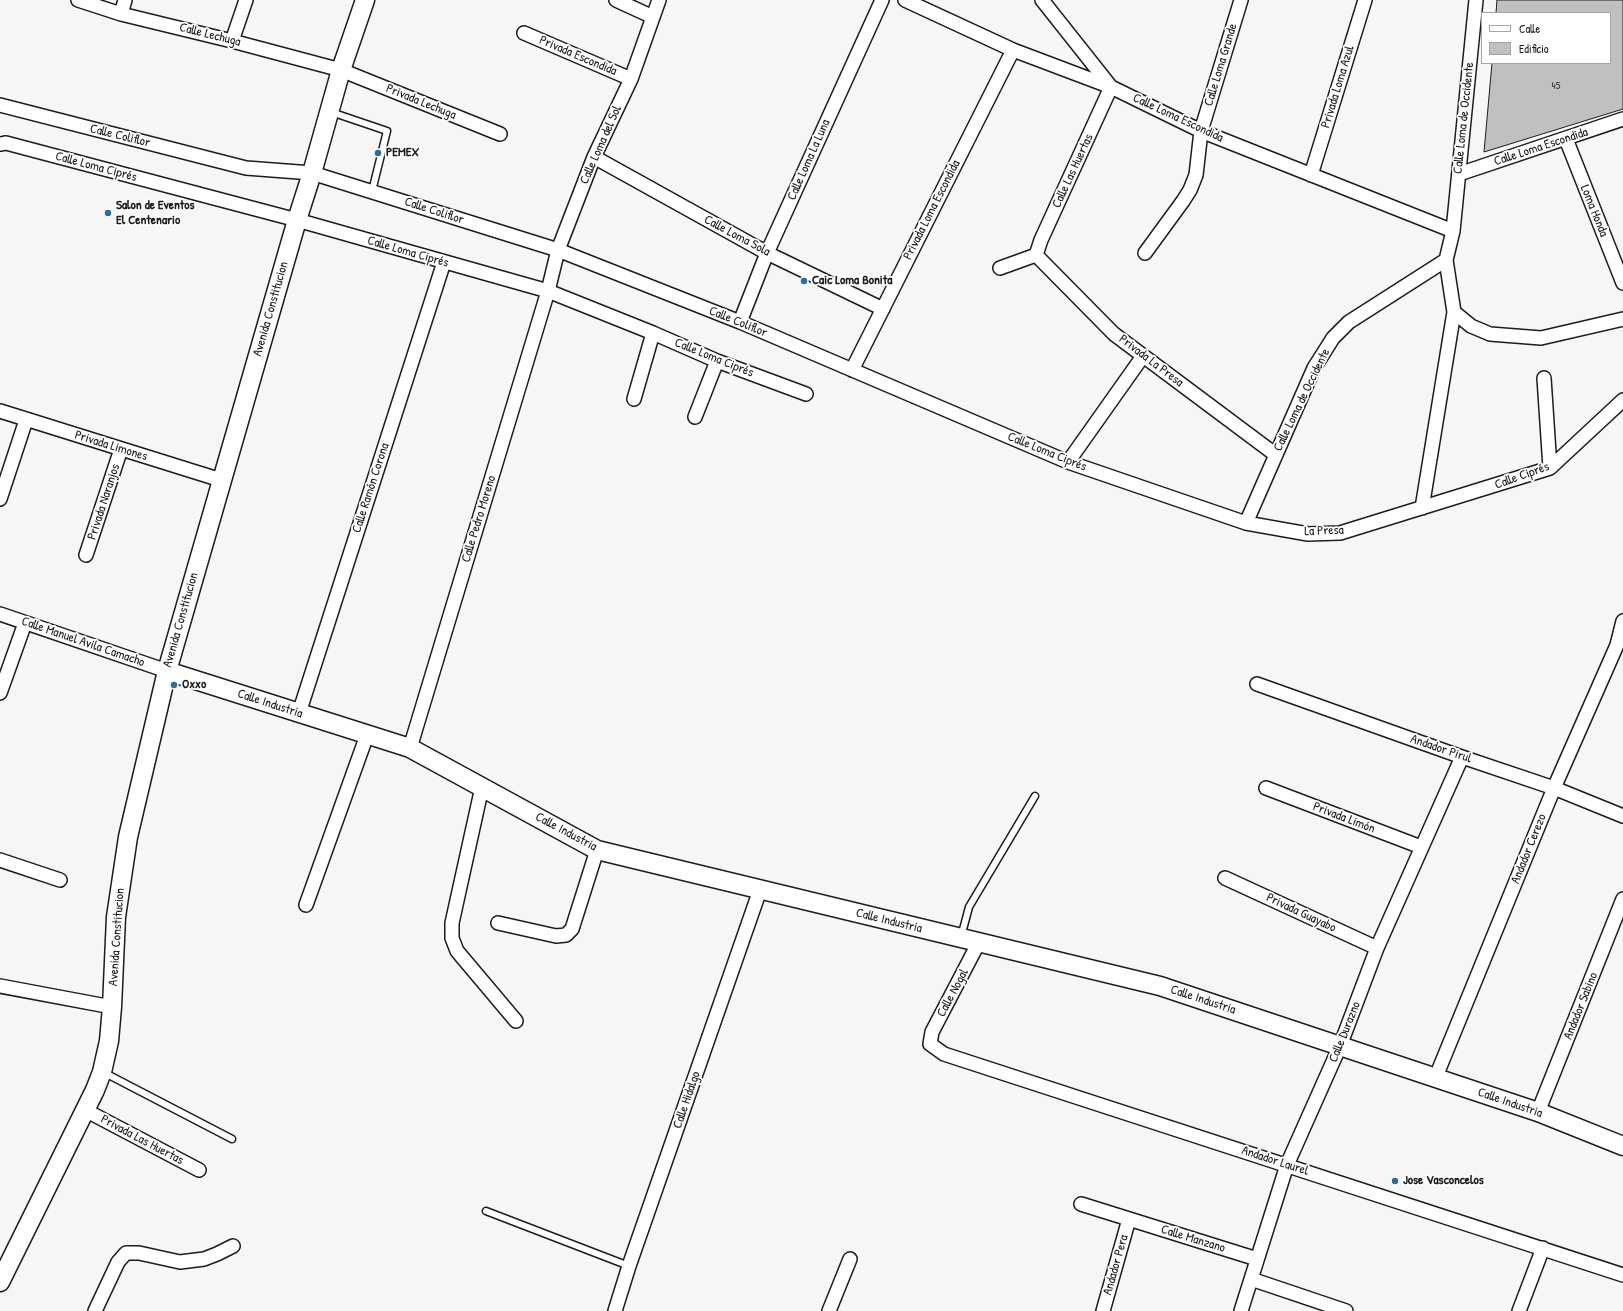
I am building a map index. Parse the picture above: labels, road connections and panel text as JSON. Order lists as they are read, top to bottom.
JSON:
{
  "streets": {
    "street": [
      "Calle Lechuga",
      "Privada Escondida",
      "Calle Loma Grande",
      "Privada Loma Azul",
      "Privada Lechuga",
      "Calle Loma Escondida",
      "Calle Loma de Occidente",
      "Calle Coliflor",
      "Calle Loma del Sol",
      "Calle Loma La Luna",
      "Calle Loma Ciprés",
      "Calle Las Huertas",
      "Privada Loma Escondida",
      "Loma Honda",
      "Calle Loma Sola",
      "Avenida Constitucion",
      "Privada La Presa",
      "Privada Limones",
      "Calle Ciprés",
      "Calle Ramón Corona",
      "Privada Naranjos",
      "Calle Pedro Moreno",
      "La Presa",
      "Calle Manuel Avila Camacho",
      "Calle Industria",
      "Andador Pirul",
      "Privada Limón",
      "Andador Cerezo",
      "Privada Guayabo",
      "Calle Nogal",
      "Andador Sabino",
      "Calle Durazno",
      "Calle Hidalgo",
      "Privada Las Huertas",
      "Andador Laurel",
      "Calle Manzano",
      "Andador Pera"
    ]
  },
  "crossings": [
    ["Calle Lechuga", "Privada Lechuga"],
    ["Calle Lechuga", "Avenida Constitucion"],
    ["Privada Escondida", "Calle Loma del Sol"],
    ["Calle Loma Grande", "Calle Loma Escondida"],
    ["Privada Loma Azul", "Calle Loma Escondida"],
    ["Privada Lechuga", "Avenida Constitucion"],
    ["Calle Loma Escondida", "Calle Loma de Occidente"],
    ["Calle Loma Escondida", "Calle Las Huertas"],
    ["Calle Loma Escondida", "Privada Loma Escondida"],
    ["Calle Loma Escondida", "Loma Honda"],
    ["Calle Loma de Occidente", "Calle Loma Ciprés"],
    ["Calle Loma de Occidente", "Privada La Presa"],
    ["Calle Loma de Occidente", "Calle Ciprés"],
    ["Calle Loma de Occidente", "La Presa"],
    ["Calle Coliflor", "Calle Loma del Sol"],
    ["Calle Coliflor", "Calle Loma La Luna"],
    ["Calle Coliflor", "Calle Loma Ciprés"],
    ["Calle Coliflor", "Privada Loma Escondida"],
    ["Calle Coliflor", "Avenida Constitucion"],
    ["Calle Loma del Sol", "Calle Loma Ciprés"],
    ["Calle Loma del Sol", "Calle Loma Sola"],
    ["Calle Loma del Sol", "Calle Pedro Moreno"],
    ["Calle Loma La Luna", "Calle Loma Sola"],
    ["Calle Loma Ciprés", "Privada Loma Escondida"],
    ["Calle Loma Ciprés", "Avenida Constitucion"],
    ["Calle Loma Ciprés", "Calle Ramón Corona"],
    ["Calle Loma Ciprés", "Calle Pedro Moreno"],
    ["Calle Loma Ciprés", "La Presa"],
    ["Calle Las Huertas", "Privada La Presa"],
    ["Privada Loma Escondida", "Calle Loma Sola"],
    ["Avenida Constitucion", "Privada Limones"],
    ["Avenida Constitucion", "Calle Manuel Avila Camacho"],
    ["Avenida Constitucion", "Calle Industria"],
    ["Avenida Constitucion", "Privada Las Huertas"],
    ["Privada Limones", "Privada Naranjos"],
    ["Calle Ciprés", "La Presa"],
    ["Calle Ramón Corona", "Calle Industria"],
    ["Calle Pedro Moreno", "Calle Industria"],
    ["Calle Manuel Avila Camacho", "Calle Industria"],
    ["Calle Industria", "Andador Cerezo"],
    ["Calle Industria", "Calle Nogal"],
    ["Calle Industria", "Andador Sabino"],
    ["Calle Industria", "Calle Durazno"],
    ["Calle Industria", "Calle Hidalgo"],
    ["Andador Pirul", "Andador Cerezo"],
    ["Andador Pirul", "Calle Durazno"],
    ["Privada Limón", "Calle Durazno"],
    ["Privada Guayabo", "Calle Durazno"],
    ["Calle Nogal", "Andador Laurel"],
    ["Calle Durazno", "Andador Laurel"],
    ["Calle Durazno", "Calle Manzano"],
    ["Calle Manzano", "Andador Pera"]
  ],
  "places": [
    "PEMEX",
    "Salon de Eventos El Centenario",
    "Caic Loma Bonita",
    "Oxxo",
    "Jose Vasconcelos"
  ],
  "house_numbers": ["45"],
  "legend": ["Calle", "Edificio"]
}
